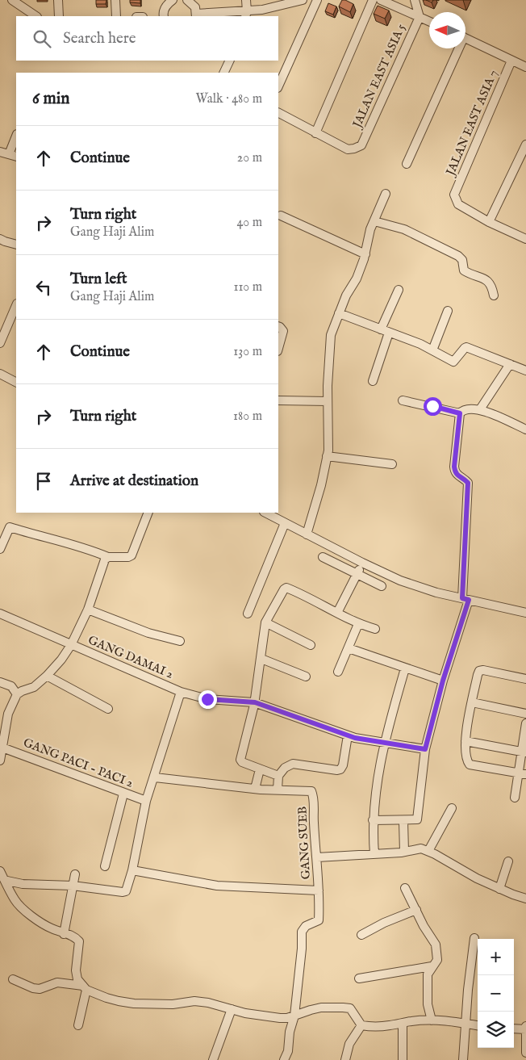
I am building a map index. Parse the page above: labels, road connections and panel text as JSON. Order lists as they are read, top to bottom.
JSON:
{
  "streets": {
    "street": [
      "JALAN EAST ASIA 5",
      "JALAN EAST ASIA 7",
      "GANG DAMAI 2",
      "GANG PACI - PACI 2",
      "GANG SUEB"
    ]
  },
  "north": "left",
  "page": {
    "search": "Search here",
    "heading": ["6 min", "Walk · 480 m"],
    "list": [
      ["Continue", "20 m"],
      ["Turn right", "Gang Haji Alim", "40 m"],
      ["Turn left", "Gang Haji Alim", "110 m"],
      ["Continue", "130 m"],
      ["Turn right", "180 m"],
      "Arrive at destination"
    ],
    "map_buttons": ["+", "−"]
  }
}
